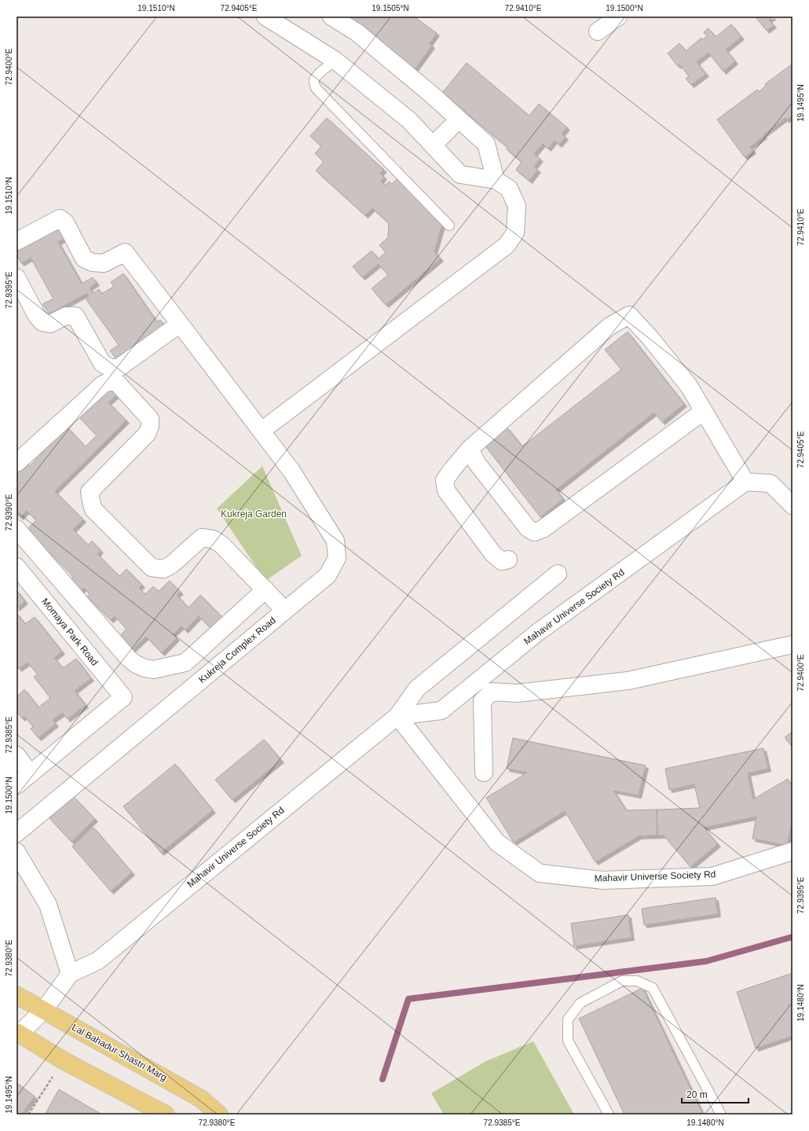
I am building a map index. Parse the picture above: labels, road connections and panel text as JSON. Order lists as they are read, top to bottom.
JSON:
{
  "streets": {
    "main road": ["Lal Bahadur Shastri Marg"],
    "street": ["Mahavir Universe Society Rd", "Momaya Park Road", "Kukreja Complex Road"]
  },
  "parks": ["Kukreja Garden"],
  "scale_bar": "20 m",
  "coordinates": [
    "19.1510°N",
    "72.9405°E",
    "19.1505°N",
    "72.9410°E",
    "19.1500°N",
    "72.9400°E",
    "19.1495°N",
    "72.9395°E",
    "72.9390°E",
    "72.9385°E",
    "72.9380°E",
    "19.1480°N"
  ]
}
